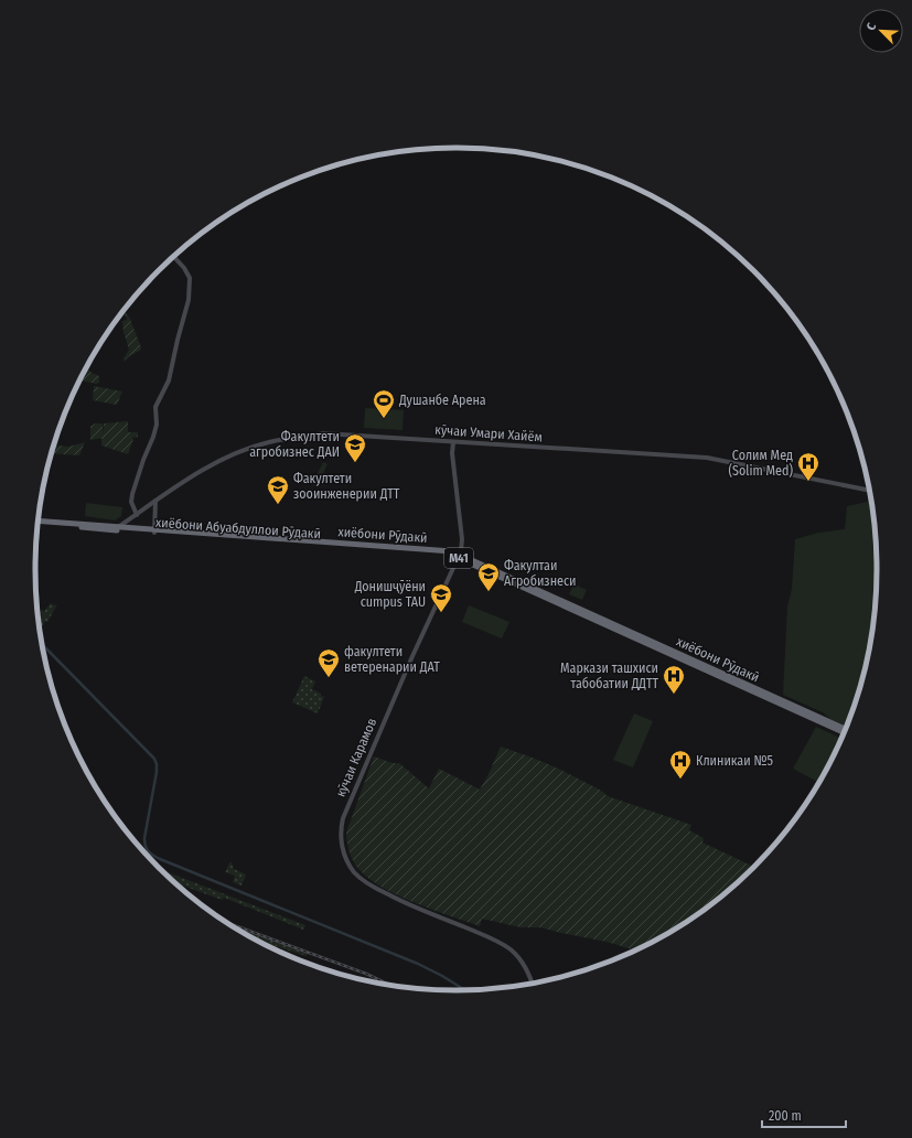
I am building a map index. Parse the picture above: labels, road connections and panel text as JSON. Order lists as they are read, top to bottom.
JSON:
{
  "streets": {
    "highway": ["хиёбони Абуабдуллои Рӯдакӣ", "хиёбони Рӯдакӣ", "M41"],
    "main road": ["кӯчаи Умари Хайём", "кӯчаи Карамов"]
  },
  "crossings": [
    ["кӯчаи Умари Хайём", "кӯчаи Карамов"],
    ["хиёбони Абуабдуллои Рӯдакӣ", "хиёбони Рӯдакӣ"],
    ["хиёбони Абуабдуллои Рӯдакӣ", "кӯчаи Карамов"],
    ["хиёбони Рӯдакӣ", "кӯчаи Карамов"]
  ],
  "places": {
    "sports": ["Душанбе Арена"],
    "school or university": [
      "Факултети агробизнес ДАИ",
      "Факултети зооинженерии ДТТ",
      "Факултаи Агробизнеси",
      "Донишҷӯёни cumpus TAU",
      "факултети ветеренарии ДАТ"
    ],
    "hospital": ["Солим Мед (Solim Med)", "Маркази ташхиси табобатии ДДТТ", "Клиникаи №5"]
  },
  "scale_bar": "200 m",
  "north": "top left"
}
